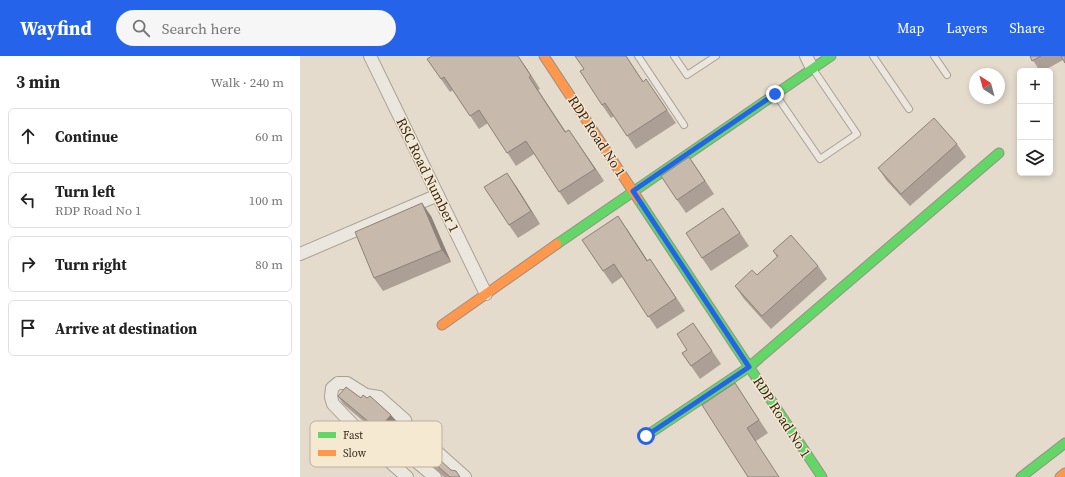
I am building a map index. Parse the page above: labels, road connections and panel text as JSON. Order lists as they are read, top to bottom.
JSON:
{
  "streets": {
    "street": ["RDP Road No 1", "RSC Road Number 1"]
  },
  "legend": ["Fast", "Slow"],
  "north": "top left",
  "page": {
    "header": "Wayfind",
    "search": "Search here",
    "nav": ["Map", "Layers", "Share"],
    "heading": ["3 min", "Walk · 240 m"],
    "map_buttons": ["+", "−"],
    "list": [
      ["Continue", "60 m"],
      ["Turn left", "RDP Road No 1", "100 m"],
      ["Turn right", "80 m"],
      "Arrive at destination"
    ]
  }
}
